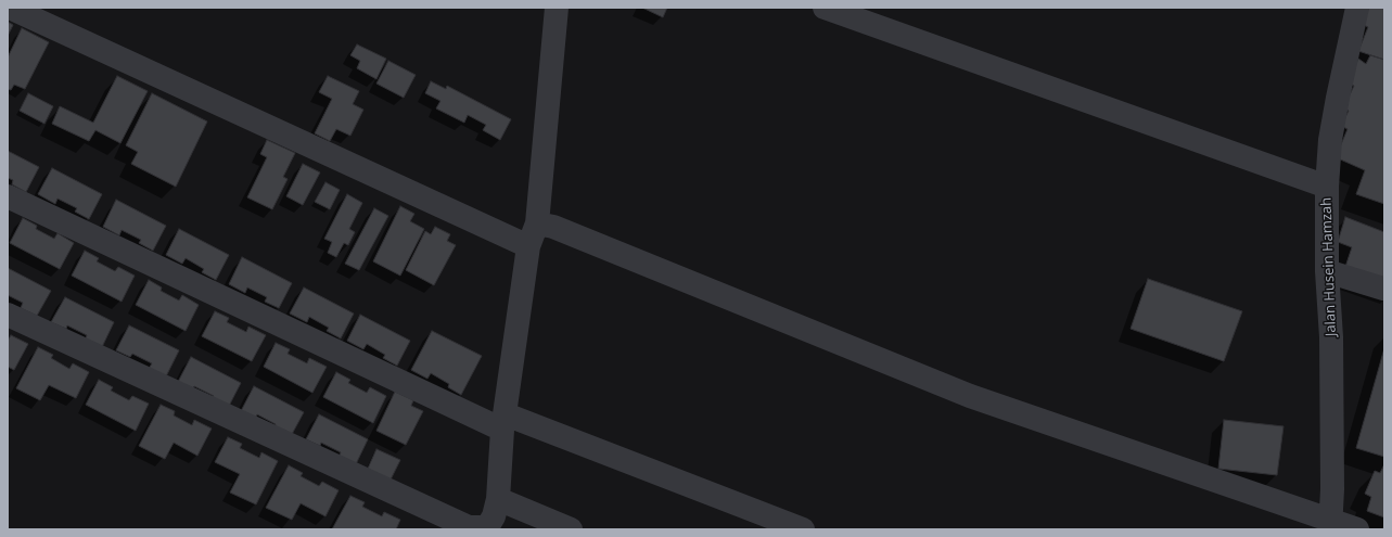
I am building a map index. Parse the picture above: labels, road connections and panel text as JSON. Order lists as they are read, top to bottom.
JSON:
{
  "streets": {
    "street": ["Jalan Husein Hamzah"]
  }
}
